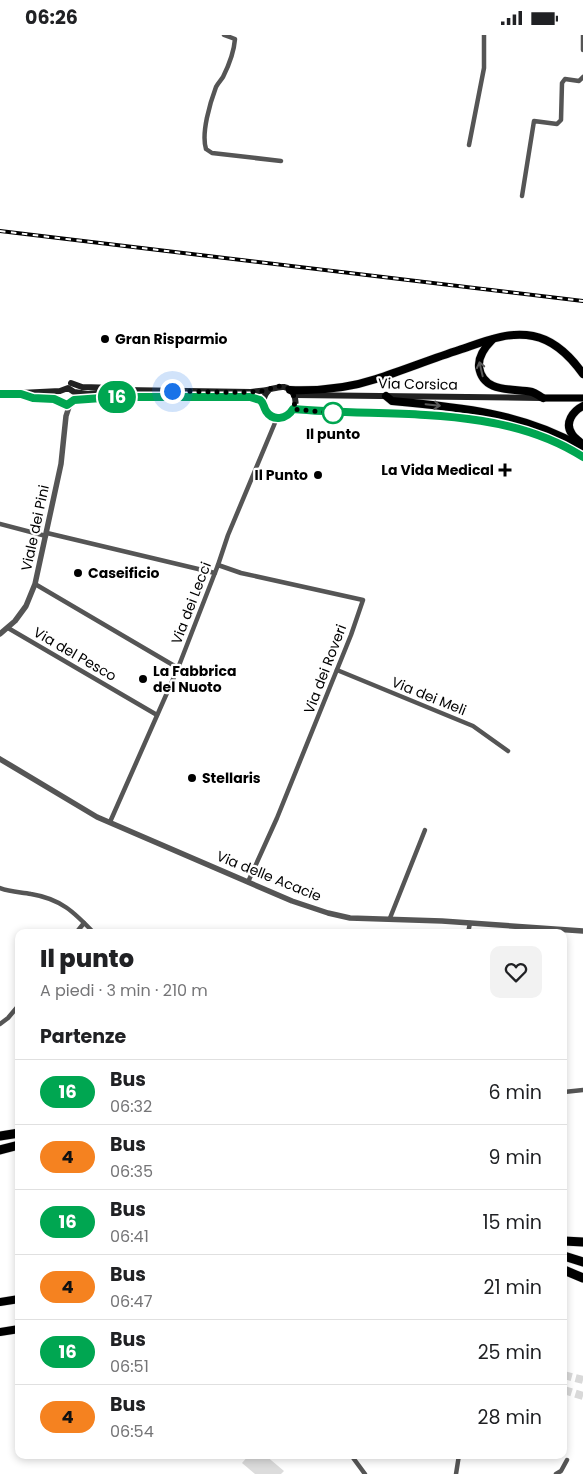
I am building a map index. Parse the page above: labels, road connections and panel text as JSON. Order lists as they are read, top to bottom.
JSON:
{
  "streets": {
    "main road": ["Via Corsica"],
    "street": [
      "Viale dei Pini",
      "Via dei Lecci",
      "Via del Pesco",
      "Via dei Roveri",
      "Via dei Meli",
      "Via delle Acacie"
    ]
  },
  "crossings": [
    ["Via Corsica", "Viale dei Pini"],
    ["Via Corsica", "Via dei Lecci"],
    ["Viale dei Pini", "Via del Pesco"],
    ["Via dei Lecci", "Via del Pesco"],
    ["Via dei Lecci", "Via dei Roveri"],
    ["Via dei Lecci", "Via delle Acacie"],
    ["Via dei Roveri", "Via dei Meli"],
    ["Via dei Roveri", "Via delle Acacie"]
  ],
  "places": {
    "other": [
      "Gran Risparmio",
      "Il punto",
      "Il Punto",
      "Caseificio",
      "La Fabbrica del Nuoto",
      "Stellaris"
    ],
    "health": ["La Vida Medical"]
  },
  "lines": ["bus line 16"],
  "page": {
    "status": "06:26",
    "on_map": "16",
    "heading": [
      ["Il punto", "A piedi · 3 min · 210 m"],
      "Partenze"
    ],
    "list": [
      {
        "mark": "16",
        "name": "Bus",
        "note": "06:32",
        "value": "6 min"
      },
      {
        "mark": "4",
        "name": "Bus",
        "note": "06:35",
        "value": "9 min"
      },
      {
        "mark": "16",
        "name": "Bus",
        "note": "06:41",
        "value": "15 min"
      },
      {
        "mark": "4",
        "name": "Bus",
        "note": "06:47",
        "value": "21 min"
      },
      {
        "mark": "16",
        "name": "Bus",
        "note": "06:51",
        "value": "25 min"
      },
      {
        "mark": "4",
        "name": "Bus",
        "note": "06:54",
        "value": "28 min"
      }
    ]
  }
}
